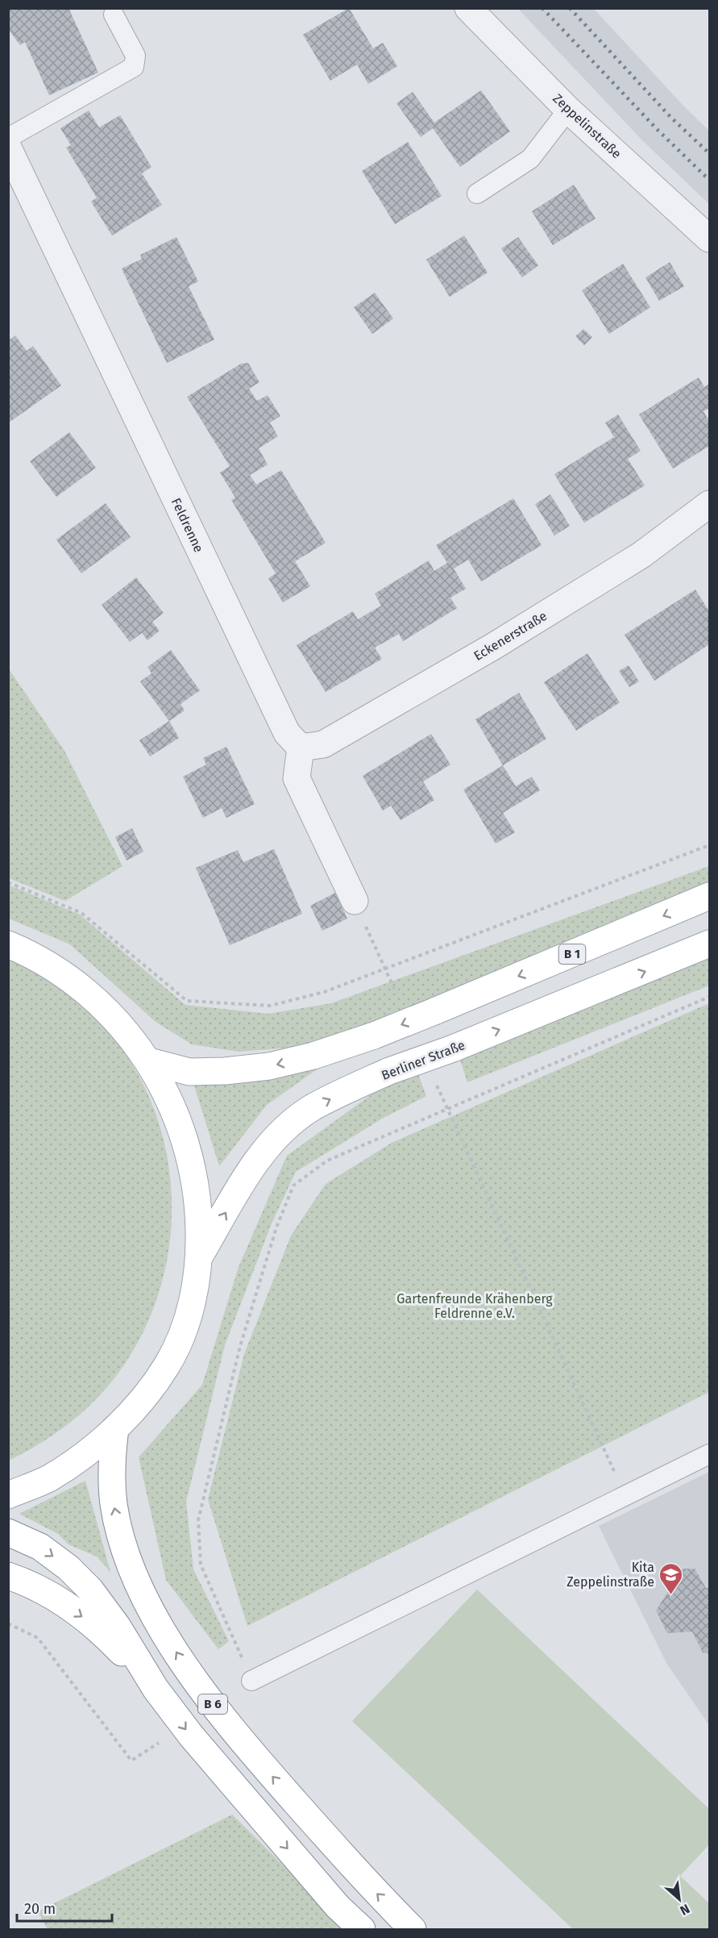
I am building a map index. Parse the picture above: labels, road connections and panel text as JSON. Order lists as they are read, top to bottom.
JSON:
{
  "streets": {
    "main road": ["B 1", "Berliner Straße", "B 6"],
    "street": ["Zeppelinstraße", "Feldrenne", "Eckenerstraße"]
  },
  "crossings": [
    ["Feldrenne", "Eckenerstraße"]
  ],
  "parks": ["Gartenfreunde Krähenberg Feldrenne e.V."],
  "places": {
    "school or university": ["Kita Zeppelinstraße"]
  },
  "scale_bar": "20 m",
  "north": "bottom right"
}
